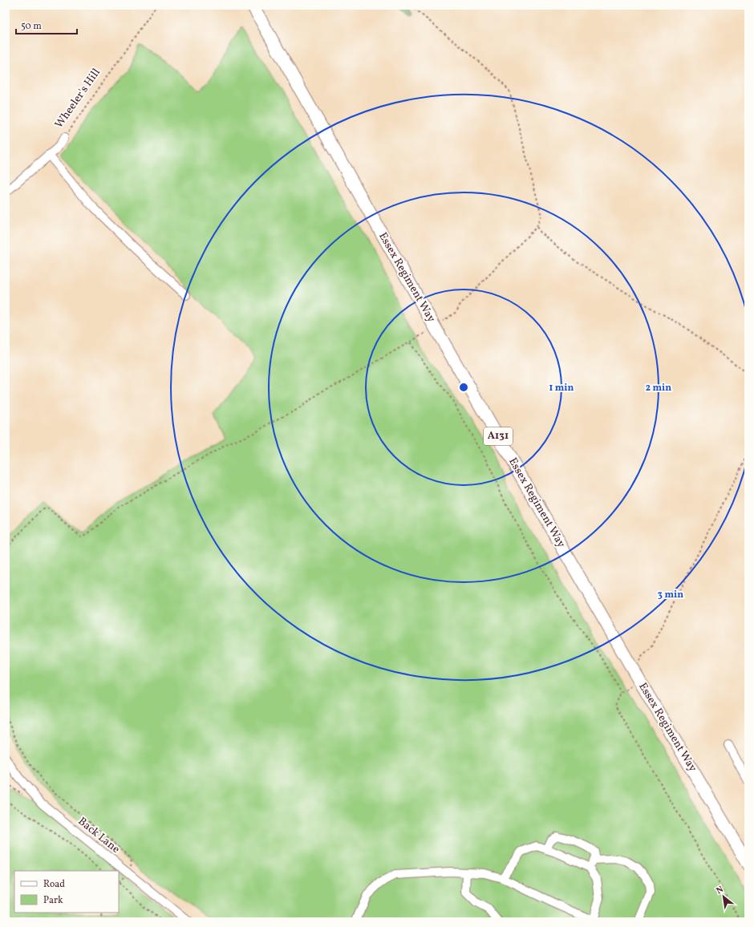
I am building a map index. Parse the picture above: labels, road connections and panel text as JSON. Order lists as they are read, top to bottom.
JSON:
{
  "streets": {
    "highway": ["Essex Regiment Way", "A131"],
    "street": ["Wheeler's Hill", "Back Lane"]
  },
  "legend": ["Road", "Park"],
  "scale_bar": "50 m",
  "north": "top left",
  "rings": ["1 min", "2 min", "3 min"]
}
